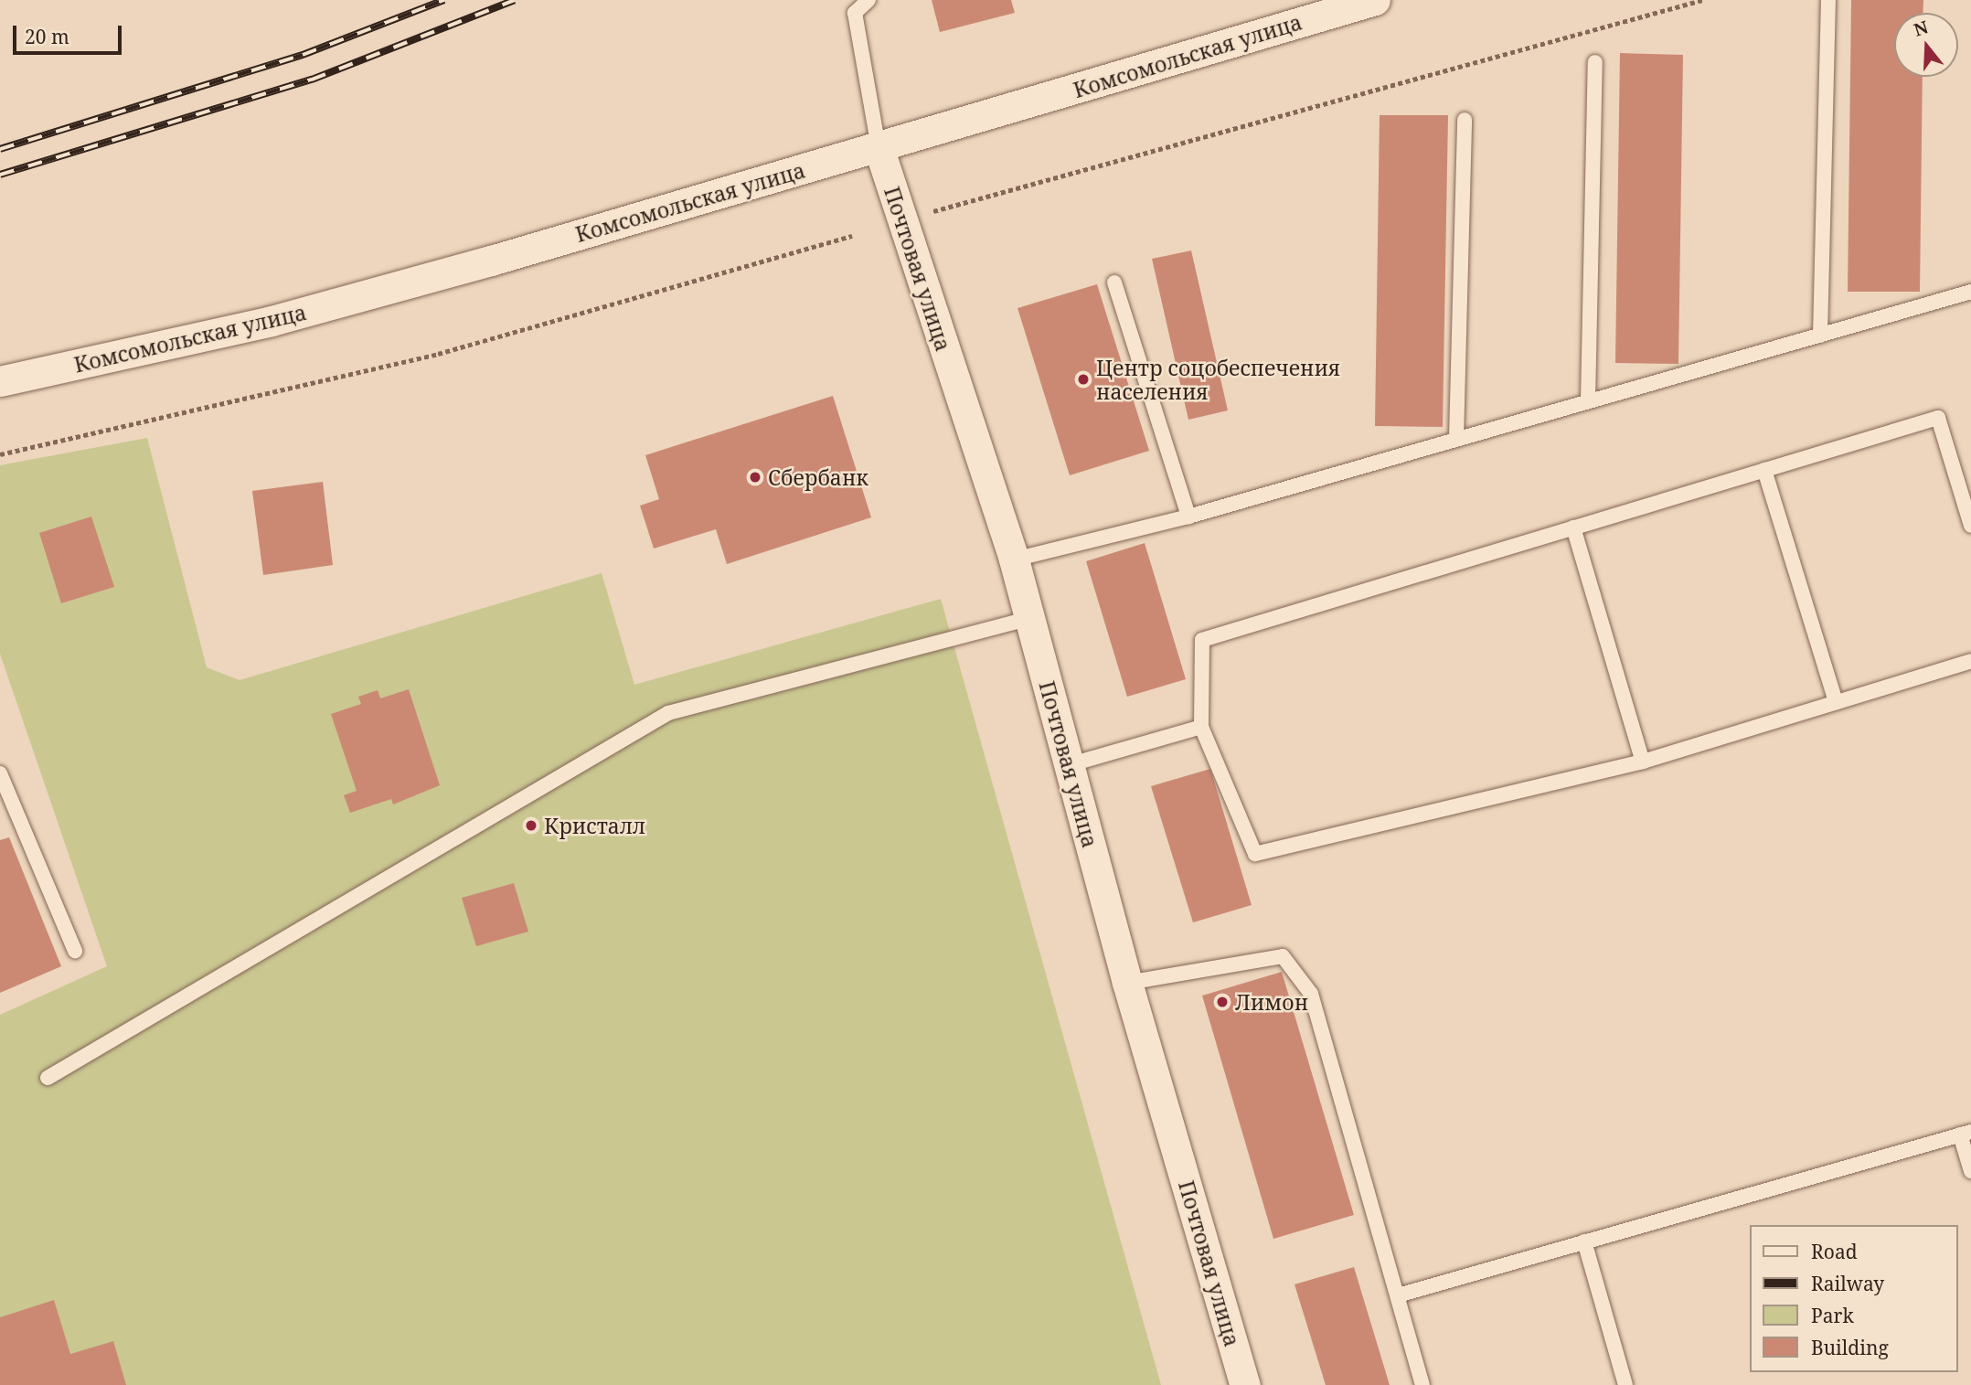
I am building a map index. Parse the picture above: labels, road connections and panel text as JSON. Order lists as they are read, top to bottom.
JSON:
{
  "streets": {
    "street": ["Комсомольская улица", "Почтовая улица"]
  },
  "crossings": [
    ["Комсомольская улица", "Почтовая улица"]
  ],
  "places": [
    "Центр соцобеспечения населения",
    "Сбербанк",
    "Кристалл",
    "Лимон"
  ],
  "legend": [
    "Road",
    "Railway",
    "Park",
    "Building"
  ],
  "scale_bar": "20 m",
  "north": "top"
}
